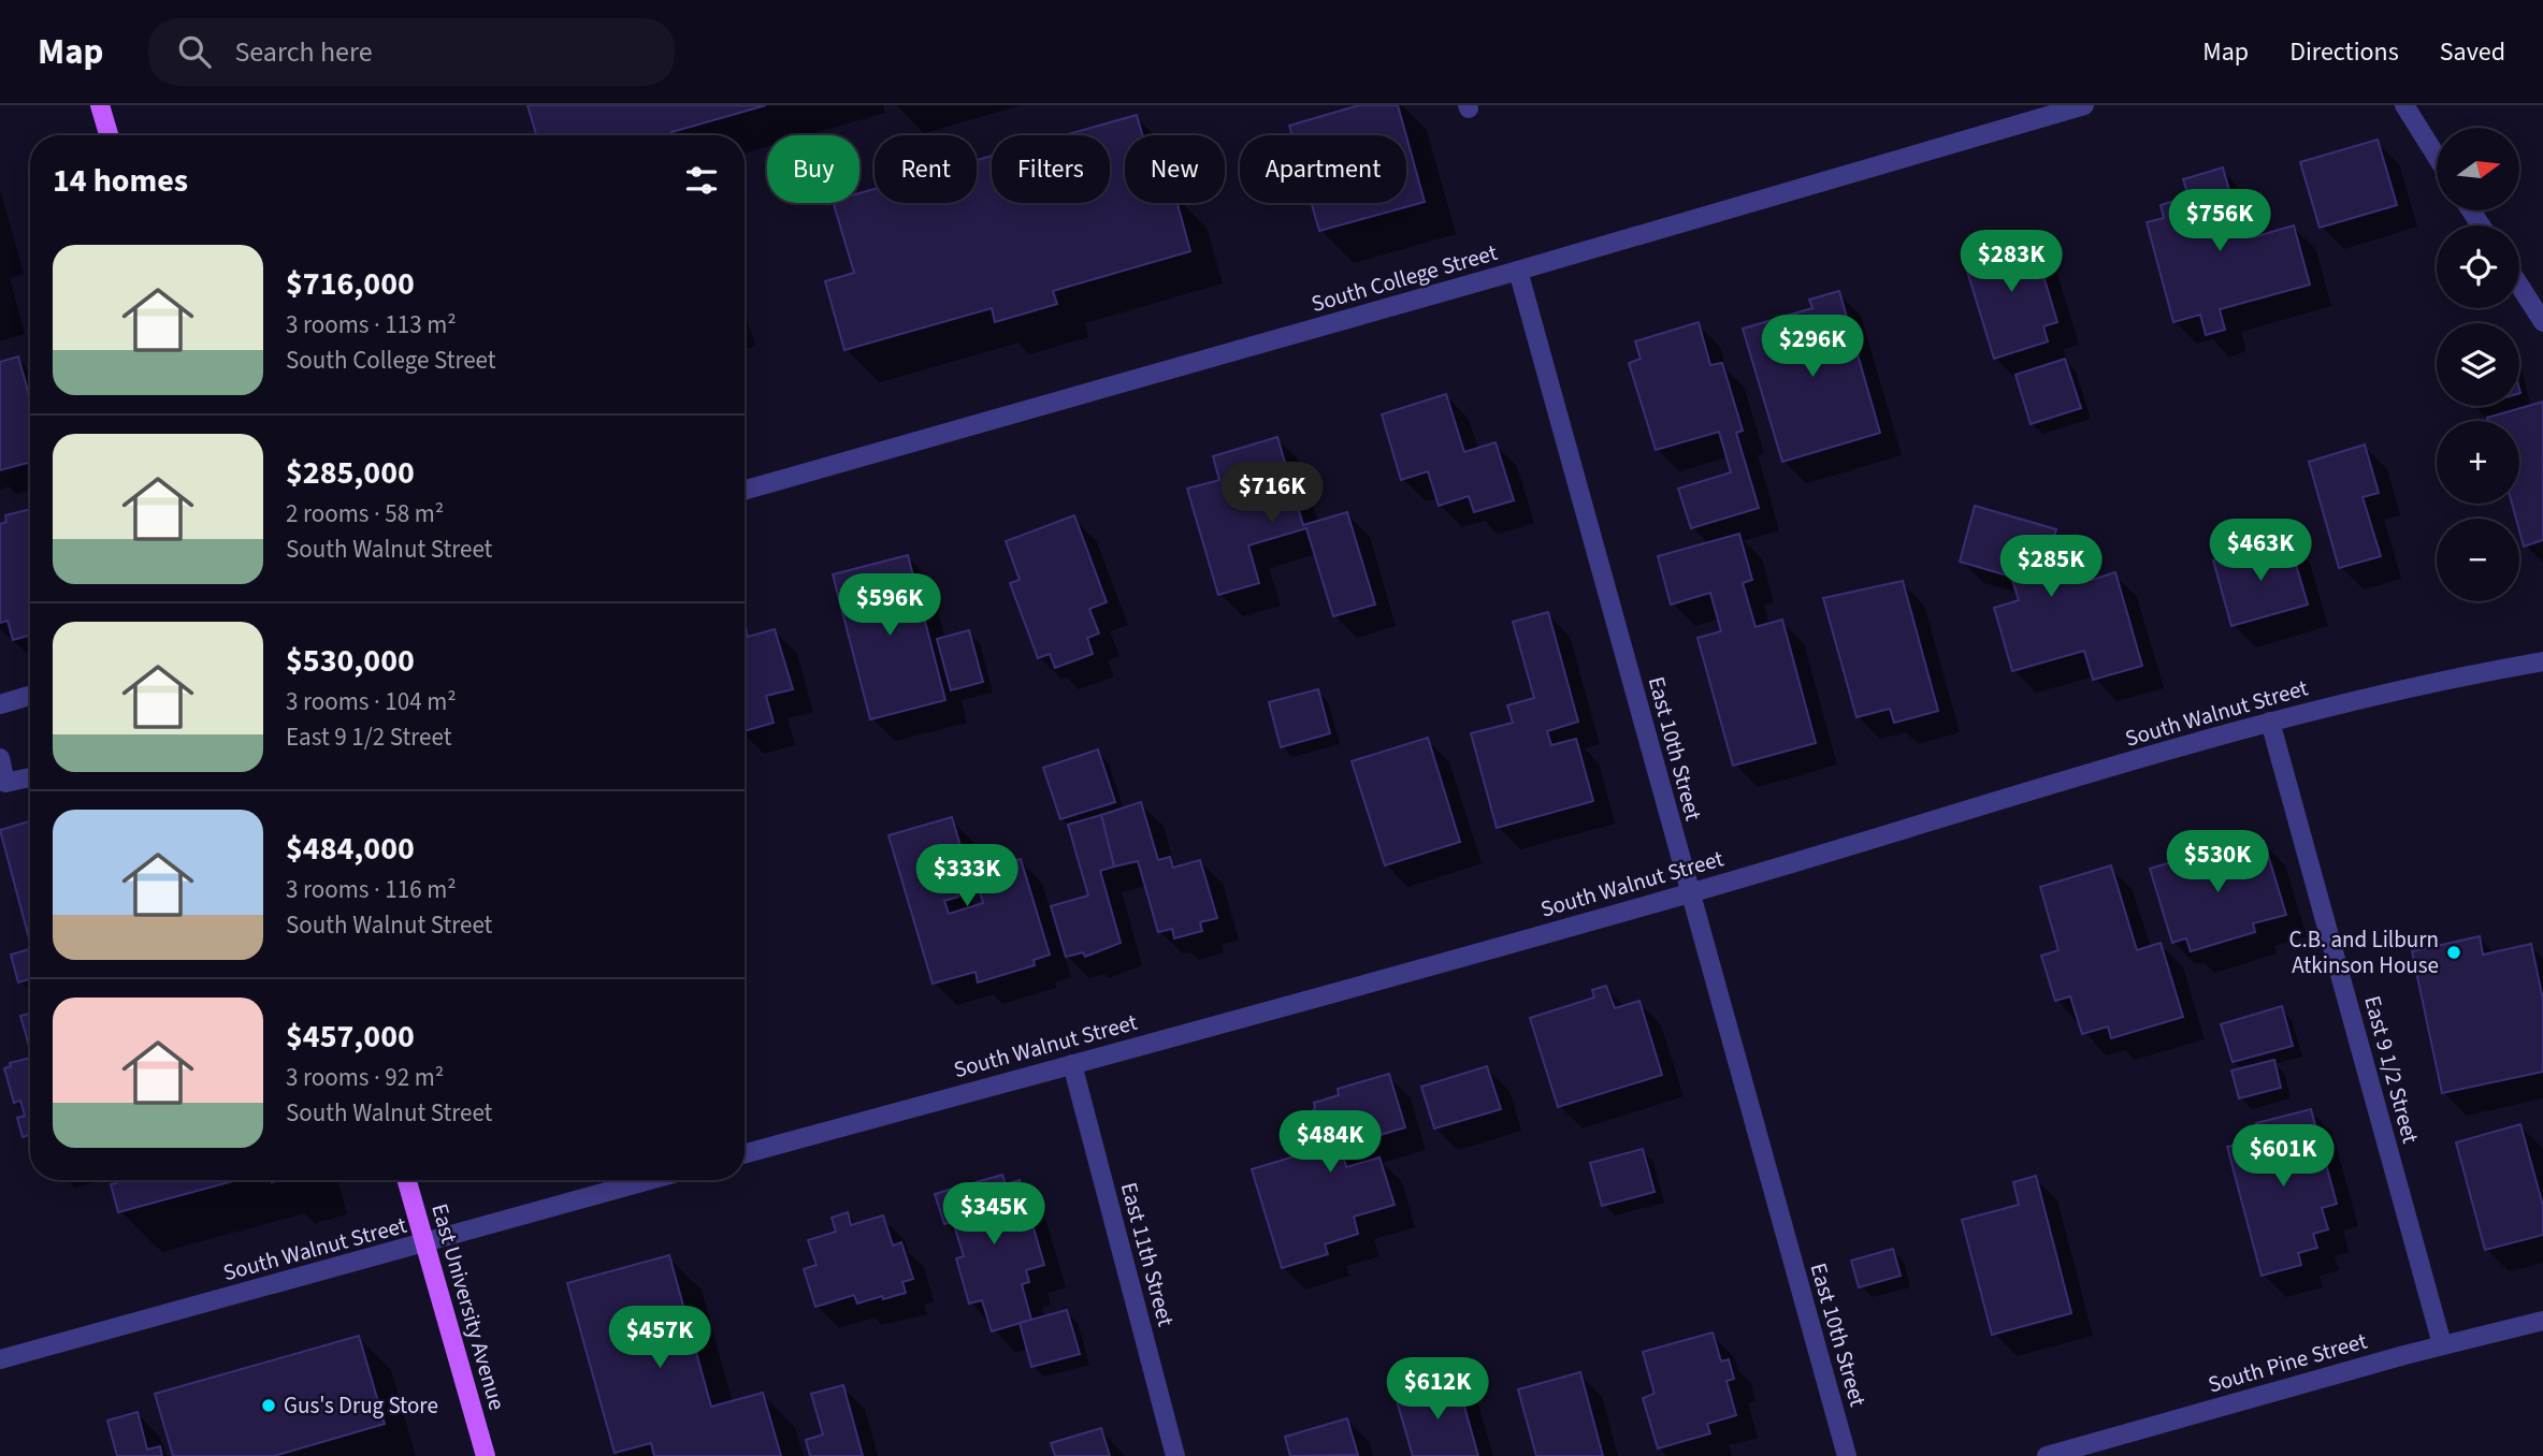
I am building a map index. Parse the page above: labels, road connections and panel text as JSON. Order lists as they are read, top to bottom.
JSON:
{
  "streets": {
    "main road": ["East University Avenue"],
    "street": [
      "South College Street",
      "South Walnut Street",
      "East 10th Street",
      "East 9 1/2 Street",
      "East 11th Street",
      "South Pine Street"
    ]
  },
  "crossings": [
    ["South College Street", "East 10th Street"],
    ["South Walnut Street", "East 10th Street"],
    ["South Walnut Street", "East 9 1/2 Street"],
    ["South Walnut Street", "East 11th Street"],
    ["South Walnut Street", "East University Avenue"],
    ["East 9 1/2 Street", "South Pine Street"]
  ],
  "places": ["C.B. and Lilburn Atkinson House", "Gus's Drug Store"],
  "north": "right",
  "page": {
    "header": "Map",
    "search": "Search here",
    "nav": ["Map", "Directions", "Saved"],
    "map_buttons": ["+", "−"],
    "chip": [
      "Buy",
      "Rent",
      "Filters",
      "New",
      "Apartment"
    ],
    "heading": "14 homes",
    "price": [
      "$756K",
      "$283K",
      "$296K",
      "$716K",
      "$463K",
      "$285K",
      "$596K",
      "$530K",
      "$333K",
      "$484K",
      "$601K",
      "$345K",
      "$457K",
      "$612K"
    ],
    "list": [
      {
        "name": "$716,000",
        "note": "3 rooms · 113 m² · South College Street"
      },
      {
        "name": "$285,000",
        "note": "2 rooms · 58 m² · South Walnut Street"
      },
      {
        "name": "$530,000",
        "note": "3 rooms · 104 m² · East 9 1/2 Street"
      },
      {
        "name": "$484,000",
        "note": "3 rooms · 116 m² · South Walnut Street"
      },
      {
        "name": "$457,000",
        "note": "3 rooms · 92 m² · South Walnut Street"
      }
    ]
  }
}
